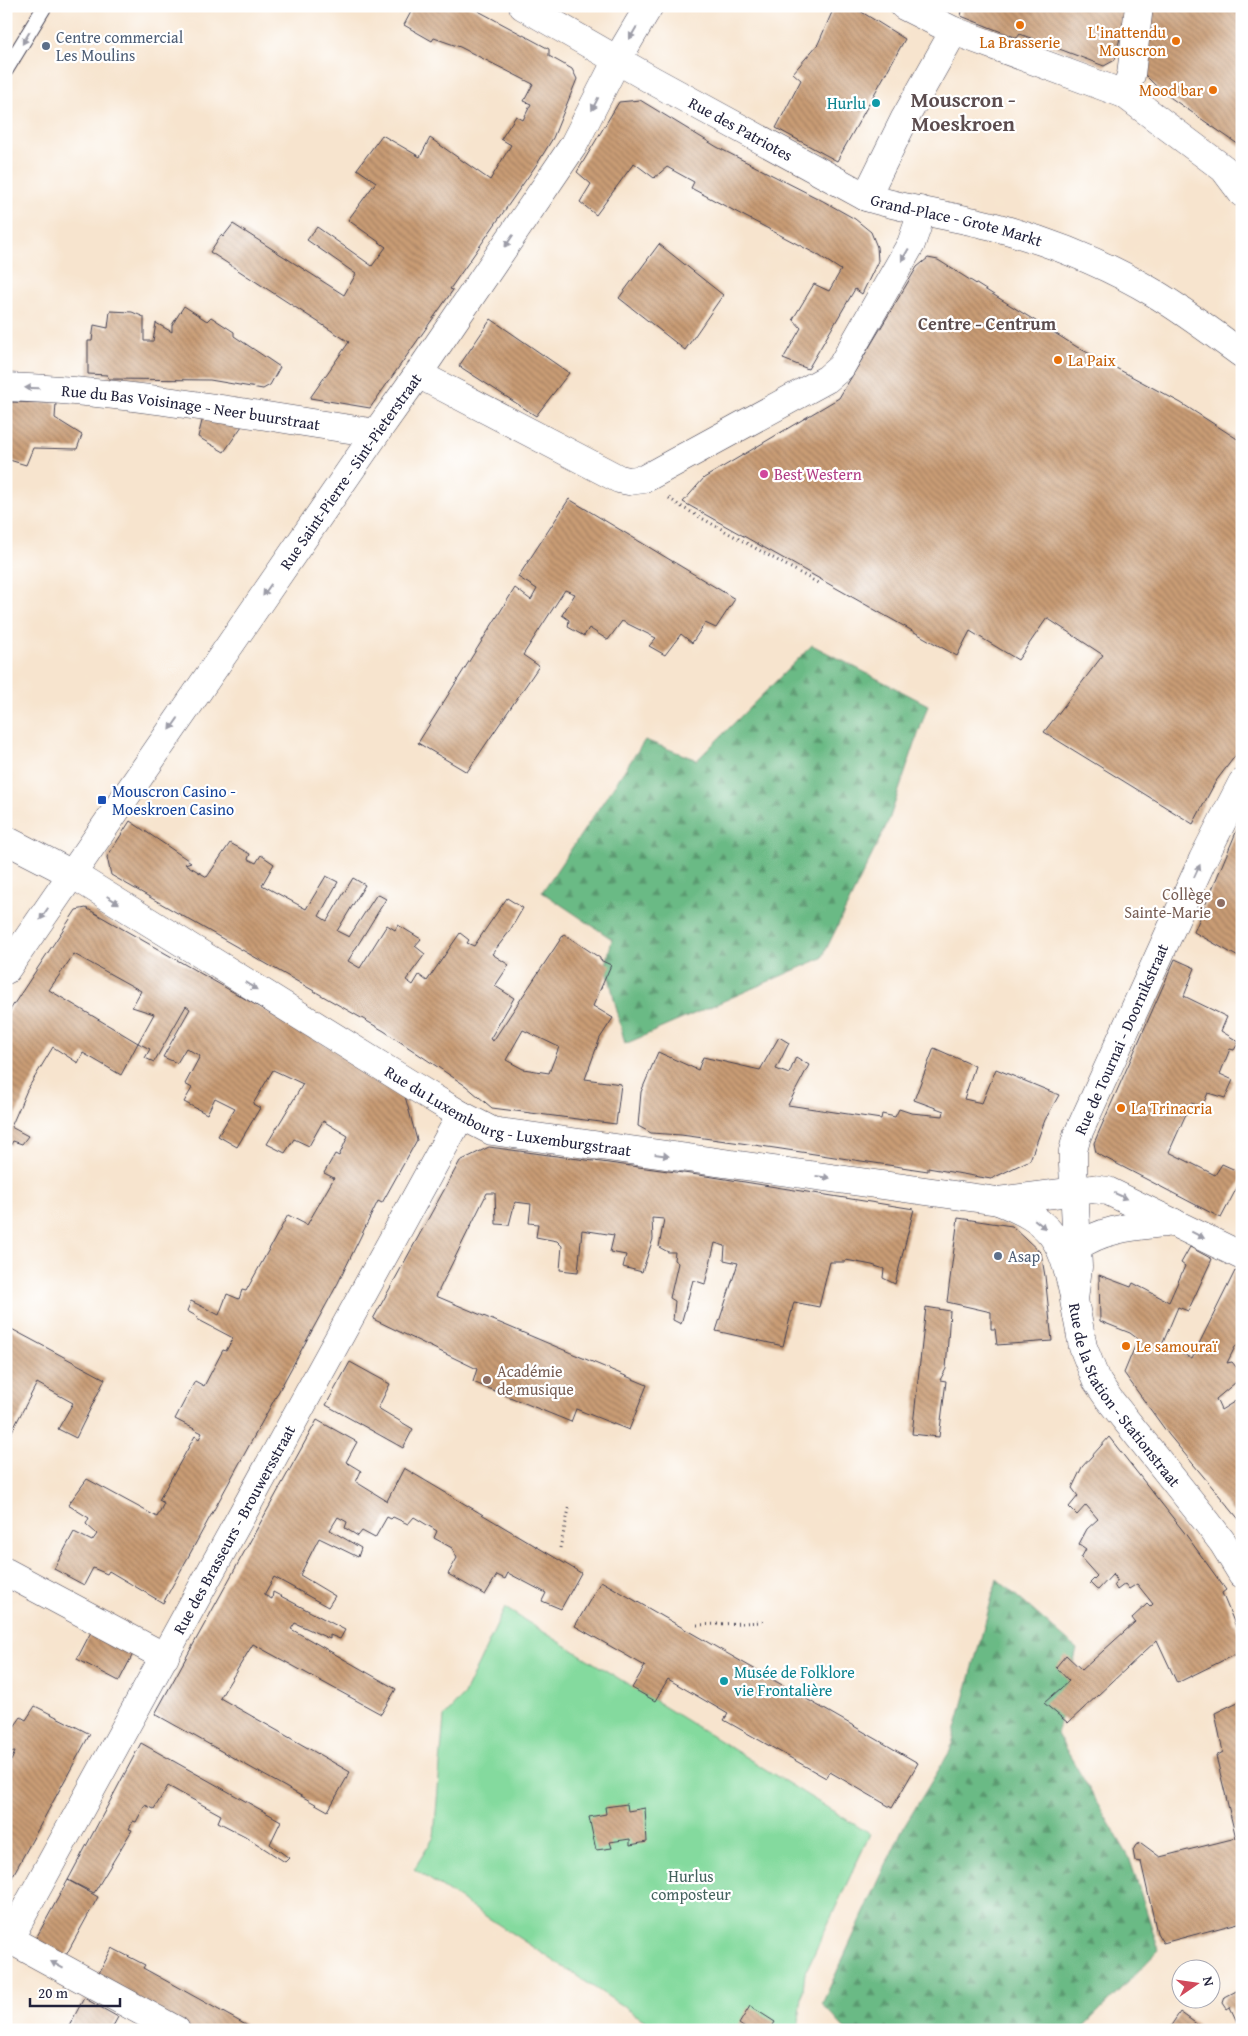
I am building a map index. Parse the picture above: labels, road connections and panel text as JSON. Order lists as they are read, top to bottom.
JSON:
{
  "streets": {
    "street": [
      "Rue des Patriotes",
      "Grand-Place - Grote Markt",
      "Rue du Bas Voisinage - Neer buurstraat",
      "Rue Saint-Pierre - Sint-Pieterstraat",
      "Rue de Tournai - Doornikstraat",
      "Rue du Luxembourg - Luxemburgstraat",
      "Rue de la Station - Stationstraat",
      "Rue des Brasseurs - Brouwersstraat"
    ]
  },
  "crossings": [
    ["Rue des Patriotes", "Grand-Place - Grote Markt"],
    ["Rue des Patriotes", "Rue Saint-Pierre - Sint-Pieterstraat"],
    ["Rue du Bas Voisinage - Neer buurstraat", "Rue Saint-Pierre - Sint-Pieterstraat"],
    ["Rue Saint-Pierre - Sint-Pieterstraat", "Rue du Luxembourg - Luxemburgstraat"],
    ["Rue de Tournai - Doornikstraat", "Rue du Luxembourg - Luxemburgstraat"],
    ["Rue de Tournai - Doornikstraat", "Rue de la Station - Stationstraat"],
    ["Rue du Luxembourg - Luxemburgstraat", "Rue de la Station - Stationstraat"],
    ["Rue du Luxembourg - Luxemburgstraat", "Rue des Brasseurs - Brouwersstraat"]
  ],
  "one_way": [
    "Rue du Bas Voisinage - Neer buurstraat",
    "Rue Saint-Pierre - Sint-Pieterstraat",
    "Rue de Tournai - Doornikstraat",
    "Rue du Luxembourg - Luxemburgstraat"
  ],
  "districts": ["Mouscron - Moeskroen", "Centre - Centrum"],
  "parks": ["Hurlus composteur"],
  "places": {
    "other": [
      "La Brasserie",
      "L'inattendu Mouscron",
      "Centre commercial Les Moulins",
      "Mood bar",
      "Hurlu",
      "La Paix",
      "Best Western",
      "Collège Sainte-Marie",
      "La Trinacria",
      "Asap",
      "Le samouraï",
      "Académie de musique",
      "Musée de Folklore vie Frontalière"
    ],
    "transit": ["Mouscron Casino - Moeskroen Casino"]
  },
  "scale_bar": "20 m",
  "north": "right"
}
